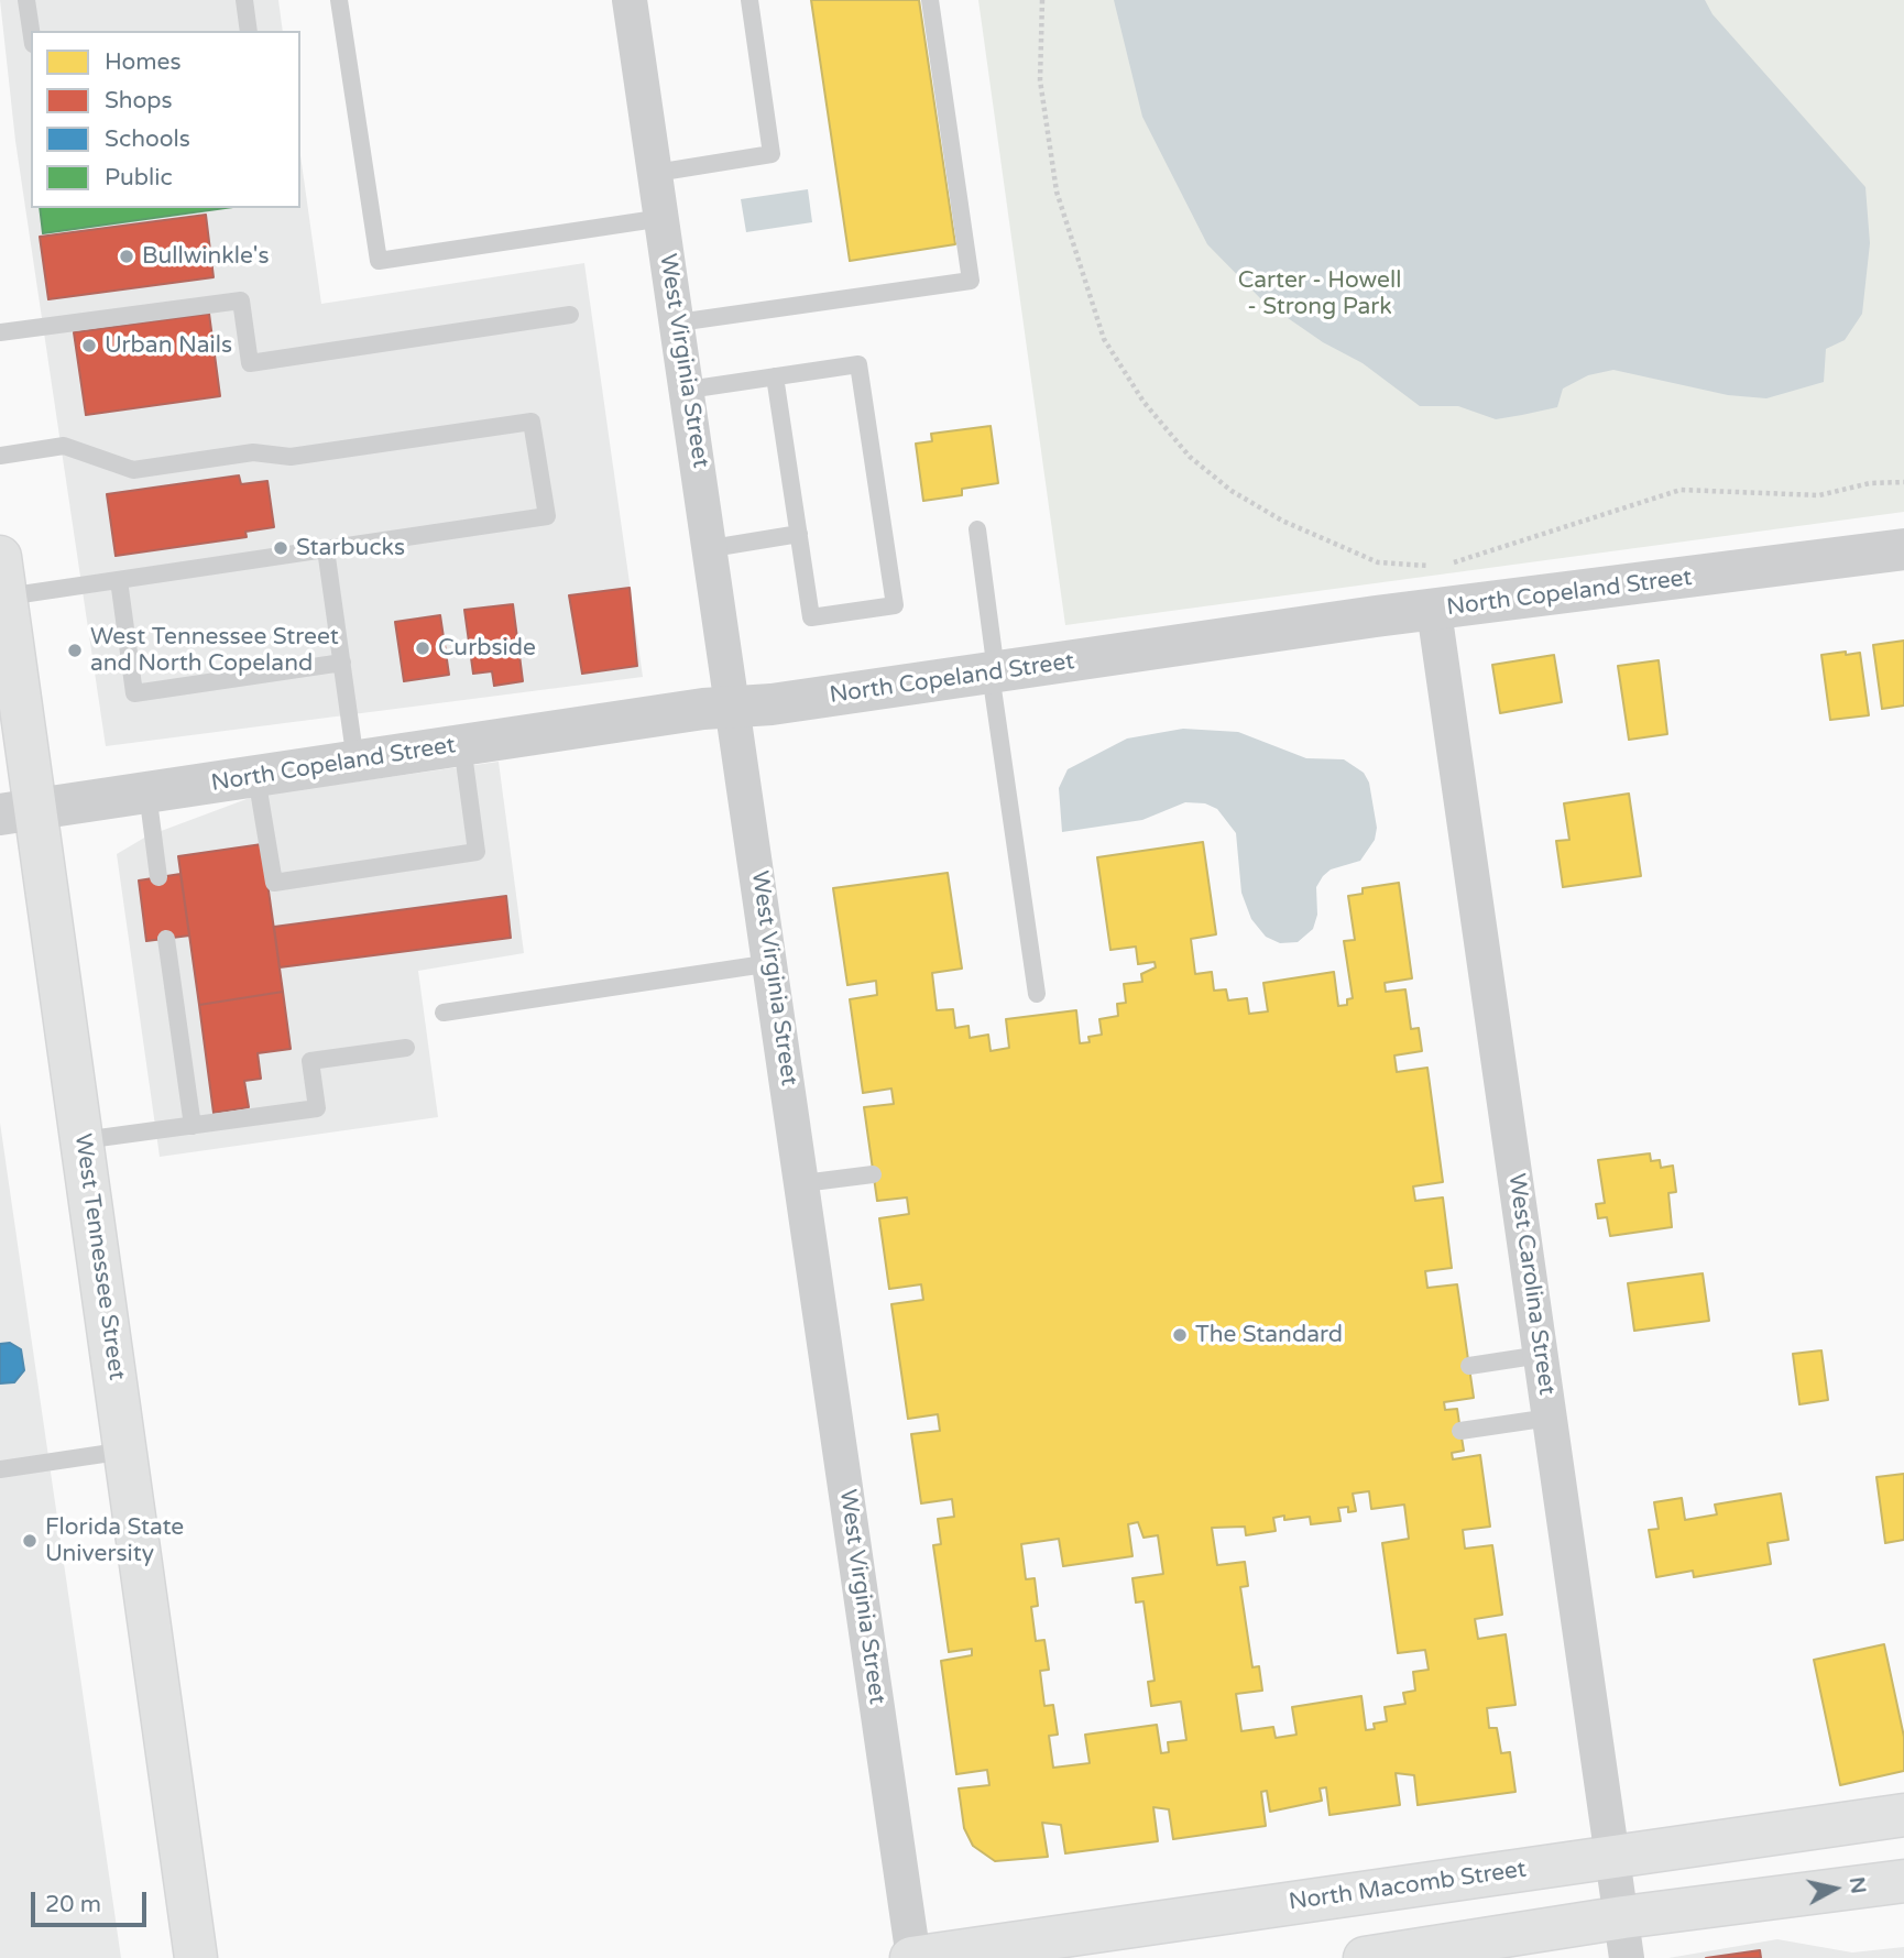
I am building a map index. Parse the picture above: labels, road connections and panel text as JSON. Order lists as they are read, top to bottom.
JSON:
{
  "streets": {
    "main road": ["West Tennessee Street", "North Macomb Street"],
    "street": ["West Virginia Street", "North Copeland Street", "West Carolina Street"]
  },
  "crossings": [
    ["West Virginia Street", "North Copeland Street"],
    ["West Virginia Street", "North Macomb Street"],
    ["North Copeland Street", "West Tennessee Street"],
    ["North Copeland Street", "West Carolina Street"],
    ["West Carolina Street", "North Macomb Street"]
  ],
  "parks": ["Carter - Howell - Strong Park"],
  "places": [
    "Bullwinkle's",
    "Urban Nails",
    "Starbucks",
    "Curbside",
    "West Tennessee Street and North Copeland",
    "The Standard",
    "Florida State University"
  ],
  "legend": [
    "Homes",
    "Shops",
    "Schools",
    "Public"
  ],
  "scale_bar": "20 m",
  "north": "right"
}
